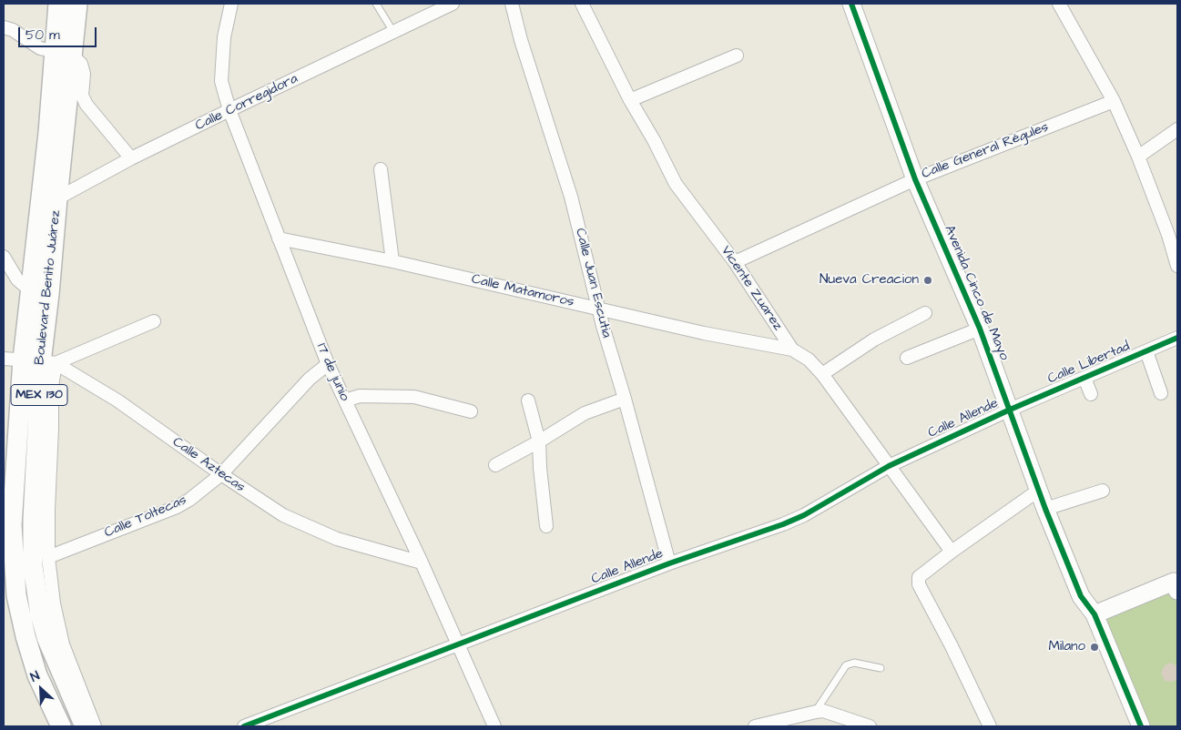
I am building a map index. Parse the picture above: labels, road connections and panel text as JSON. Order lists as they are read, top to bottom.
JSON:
{
  "streets": {
    "main road": ["Boulevard Benito Juárez", "MEX 130"],
    "street": [
      "Calle Corregidora",
      "Calle General Régules",
      "Calle Juan Escutia",
      "Vicente Zuarez",
      "Calle Matamoros",
      "Avenida Cinco de Mayo",
      "Calle Libertad",
      "17 de junio",
      "Calle Allende",
      "Calle Aztecas",
      "Calle Toltecas"
    ]
  },
  "crossings": [
    ["Calle Corregidora", "Boulevard Benito Juárez"],
    ["Calle Corregidora", "17 de junio"],
    ["Calle General Régules", "Vicente Zuarez"],
    ["Calle General Régules", "Avenida Cinco de Mayo"],
    ["Calle Juan Escutia", "Calle Matamoros"],
    ["Calle Juan Escutia", "Calle Allende"],
    ["Boulevard Benito Juárez", "Calle Aztecas"],
    ["Vicente Zuarez", "Calle Matamoros"],
    ["Vicente Zuarez", "Calle Allende"],
    ["Calle Matamoros", "17 de junio"],
    ["Avenida Cinco de Mayo", "Calle Libertad"],
    ["Avenida Cinco de Mayo", "Calle Allende"],
    ["Calle Libertad", "Calle Allende"],
    ["17 de junio", "Calle Allende"],
    ["17 de junio", "Calle Aztecas"],
    ["17 de junio", "Calle Toltecas"],
    ["Calle Aztecas", "Calle Toltecas"]
  ],
  "places": ["Nueva Creacion", "Milano"],
  "scale_bar": "50 m",
  "north": "top left"
}
